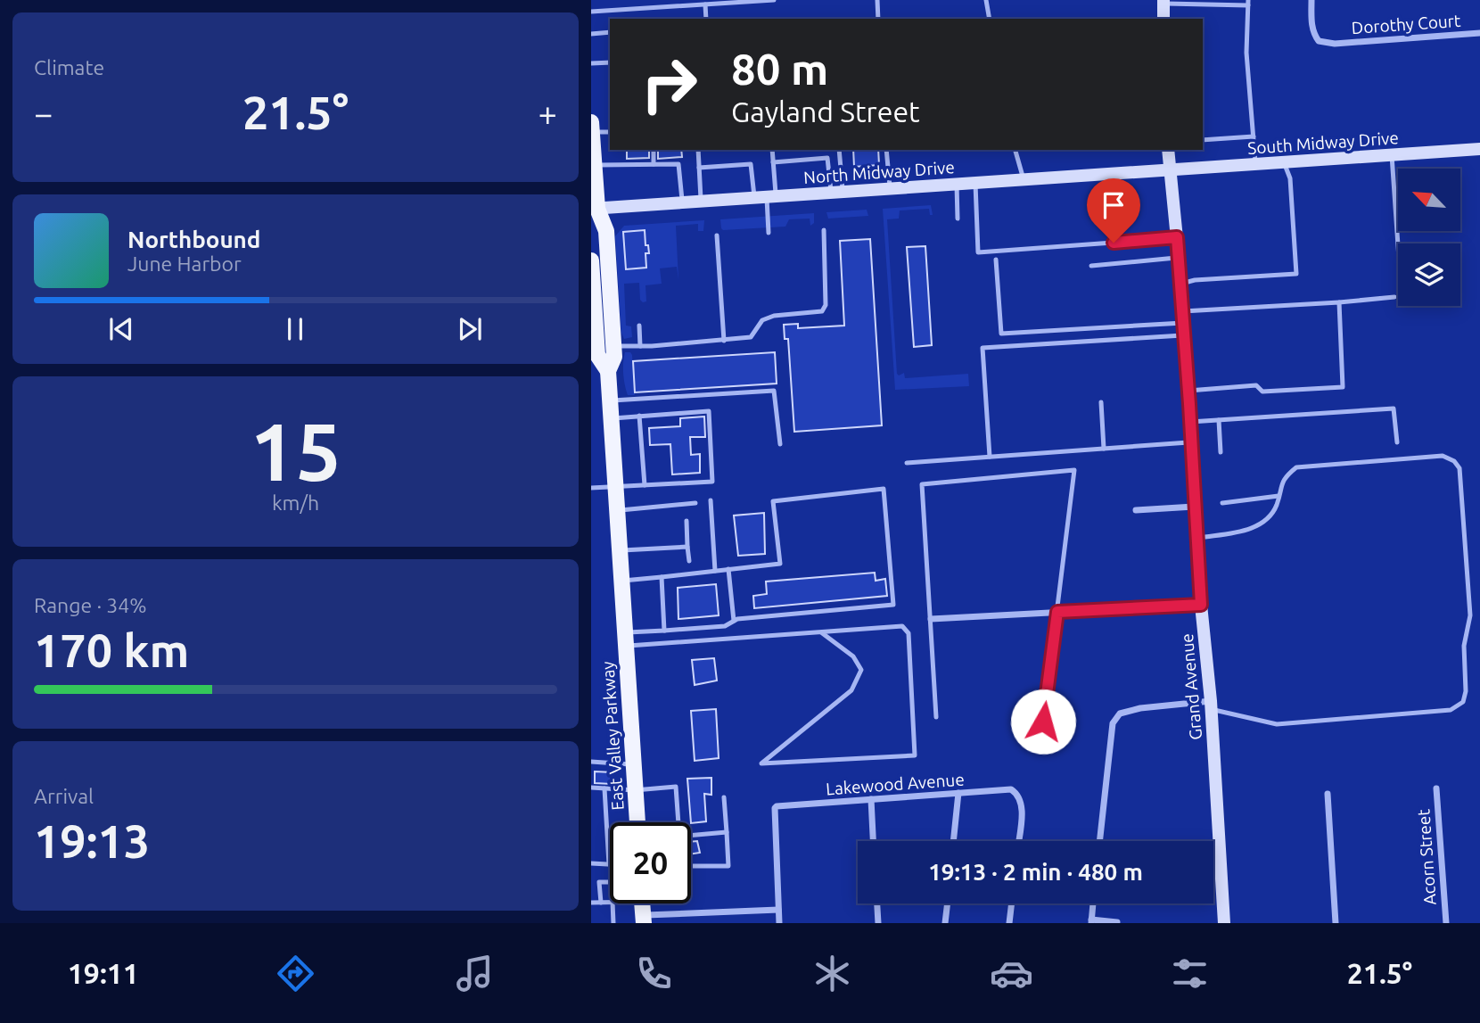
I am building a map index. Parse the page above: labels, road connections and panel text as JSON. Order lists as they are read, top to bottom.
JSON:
{
  "streets": {
    "main road": ["East Valley Parkway"],
    "street": [
      "Dorothy Court",
      "South Midway Drive",
      "North Midway Drive",
      "Grand Avenue",
      "Lakewood Avenue",
      "Acorn Street"
    ]
  },
  "crossings": [
    ["South Midway Drive", "North Midway Drive"],
    ["South Midway Drive", "Grand Avenue"],
    ["North Midway Drive", "Grand Avenue"],
    ["North Midway Drive", "East Valley Parkway"]
  ],
  "north": "top left",
  "page": {
    "tile": [
      "Climate",
      ["15", "km/h"],
      ["Range · 34%", "170 km"],
      ["Arrival", "19:13"]
    ],
    "turn": ["80 m", "Gayland Street"],
    "heat": ["−", "21.5°", "+"],
    "song": ["Northbound", "June Harbor"],
    "limit": "20",
    "trip": "19:13 · 2 min · 480 m",
    "tabs": ["19:11", "21.5°"]
  }
}
